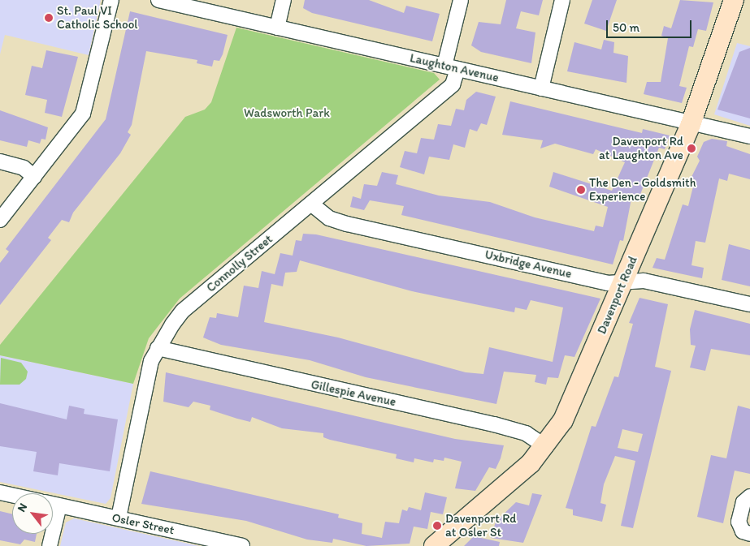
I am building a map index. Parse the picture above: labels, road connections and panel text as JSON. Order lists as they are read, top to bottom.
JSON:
{
  "streets": {
    "street": [
      "Laughton Avenue",
      "Connolly Street",
      "Uxbridge Avenue",
      "Davenport Road",
      "Gillespie Avenue",
      "Osler Street"
    ]
  },
  "crossings": [
    ["Laughton Avenue", "Connolly Street"],
    ["Laughton Avenue", "Davenport Road"],
    ["Connolly Street", "Uxbridge Avenue"],
    ["Connolly Street", "Gillespie Avenue"],
    ["Connolly Street", "Osler Street"],
    ["Uxbridge Avenue", "Davenport Road"],
    ["Davenport Road", "Gillespie Avenue"]
  ],
  "parks": ["Wadsworth Park"],
  "places": [
    "St. Paul VI Catholic School",
    "Davenport Rd at Laughton Ave",
    "The Den - Goldsmith Experience",
    "Davenport Rd at Osler St"
  ],
  "scale_bar": "50 m",
  "north": "top left"
}
